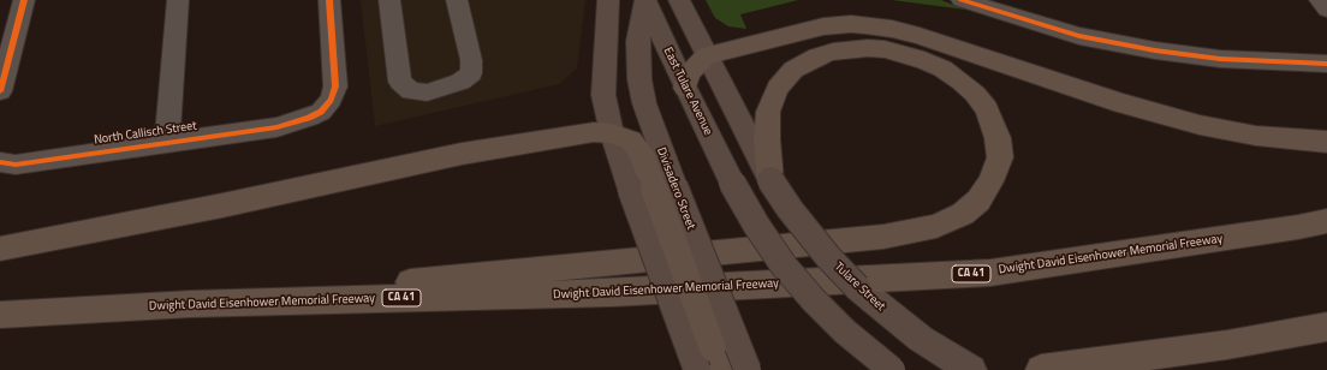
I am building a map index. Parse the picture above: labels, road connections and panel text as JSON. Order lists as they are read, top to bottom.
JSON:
{
  "streets": {
    "highway": ["Dwight David Eisenhower Memorial Freeway", "CA 41"],
    "main road": ["East Tulare Avenue", "Divisadero Street", "Tulare Street"],
    "street": ["North Callisch Street"]
  },
  "crossings": [
    ["East Tulare Avenue", "Divisadero Street"]
  ]
}
